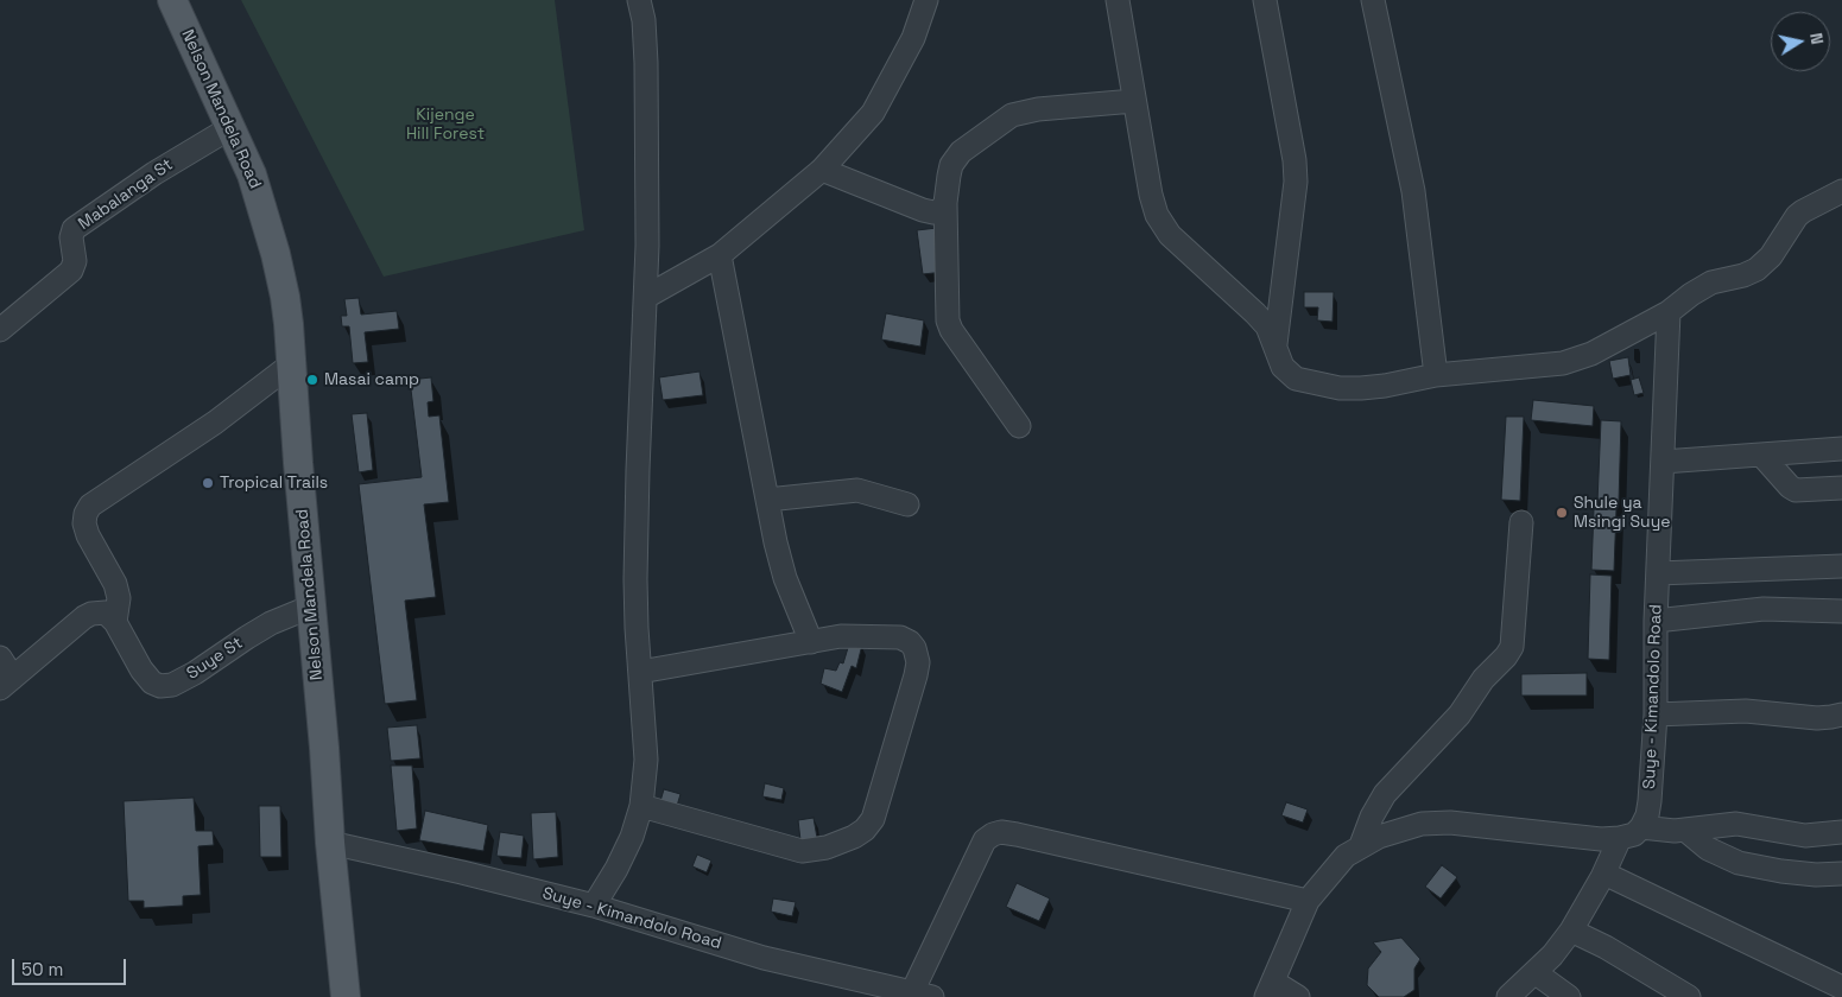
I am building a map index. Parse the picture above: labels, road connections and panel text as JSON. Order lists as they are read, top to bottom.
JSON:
{
  "streets": {
    "main road": ["Nelson Mandela Road"],
    "street": ["Mabalanga St", "Suye St", "Suye - Kimandolo Road"]
  },
  "crossings": [
    ["Nelson Mandela Road", "Mabalanga St"],
    ["Nelson Mandela Road", "Suye St"],
    ["Nelson Mandela Road", "Suye - Kimandolo Road"]
  ],
  "parks": ["Kijenge Hill Forest"],
  "places": ["Masai camp", "Tropical Trails", "Shule ya Msingi Suye"],
  "scale_bar": "50 m",
  "north": "right"
}
